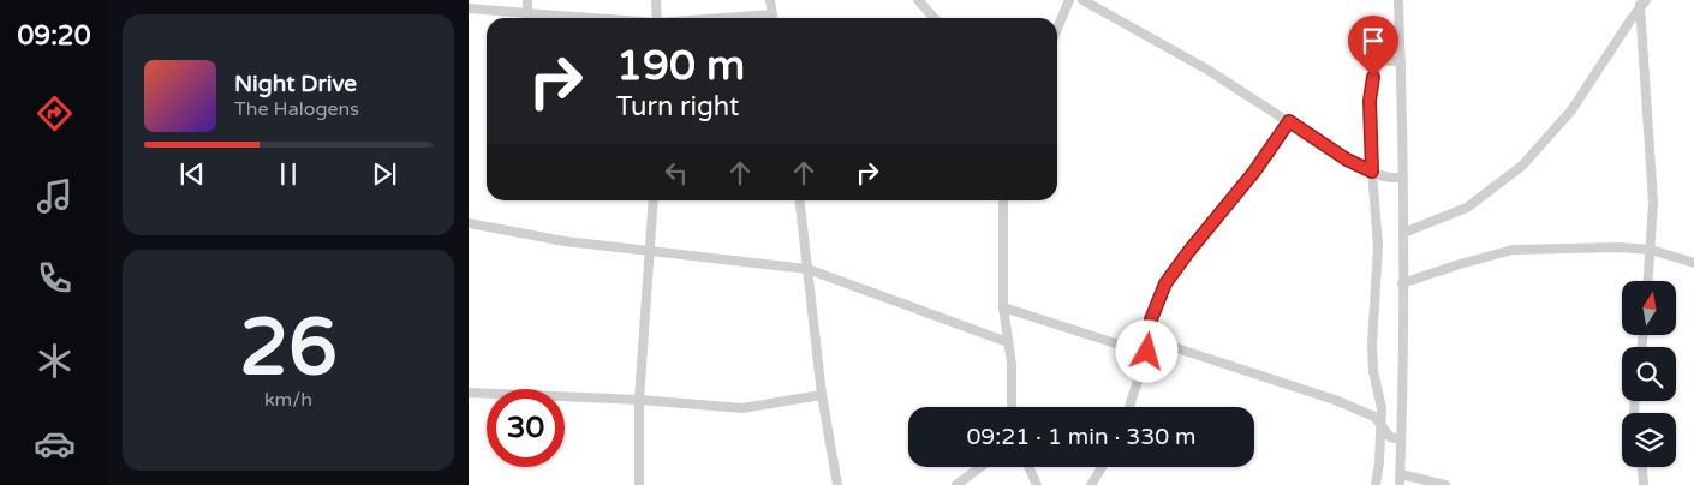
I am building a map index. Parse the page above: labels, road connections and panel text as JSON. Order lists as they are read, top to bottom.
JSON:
{
  "north": "top",
  "page": {
    "tabs": "09:20",
    "turn": ["190 m", "Turn right"],
    "song": ["Night Drive", "The Halogens"],
    "tile": ["26", "km/h"],
    "limit": "30",
    "trip": "09:21 · 1 min · 330 m"
  }
}
